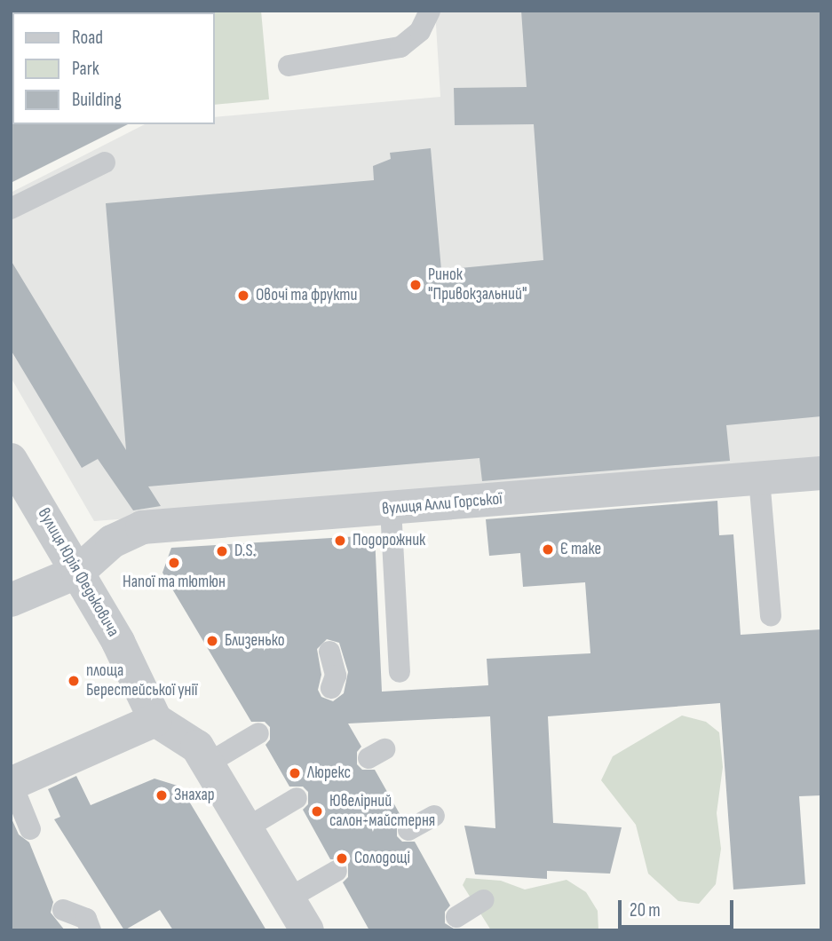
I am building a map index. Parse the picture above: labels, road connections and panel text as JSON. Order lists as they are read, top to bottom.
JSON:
{
  "streets": {
    "street": ["вулиця Алли Горської", "вулиця Юрія Федьковича"]
  },
  "crossings": [
    ["вулиця Алли Горської", "вулиця Юрія Федьковича"]
  ],
  "places": [
    "Ринок \"Привокзальний\"",
    "Овочі та фрукти",
    "Подорожник",
    "Є таке",
    "D.S.",
    "Напої та тютюн",
    "Близенько",
    "площа Берестейської унії",
    "Люрекс",
    "Знахар",
    "Ювелірний салон-майстерня",
    "Солодощі"
  ],
  "legend": ["Road", "Park", "Building"],
  "scale_bar": "20 m"
}
